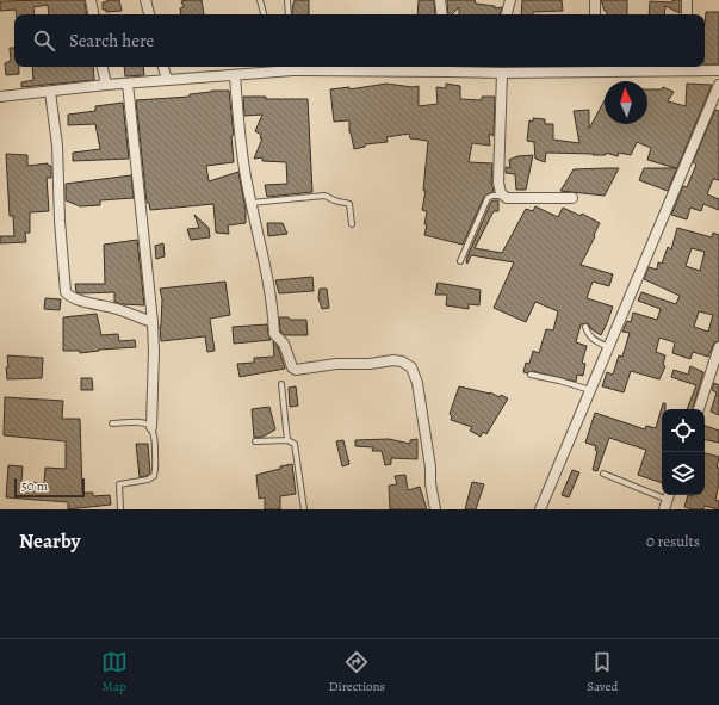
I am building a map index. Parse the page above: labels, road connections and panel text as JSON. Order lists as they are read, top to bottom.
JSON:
{
  "scale_bar": "50 m",
  "north": "top",
  "page": {
    "search": "Search here",
    "scale": "50 m",
    "heading": ["Nearby", "0 results"],
    "nav": ["Map", "Directions", "Saved"]
  }
}
